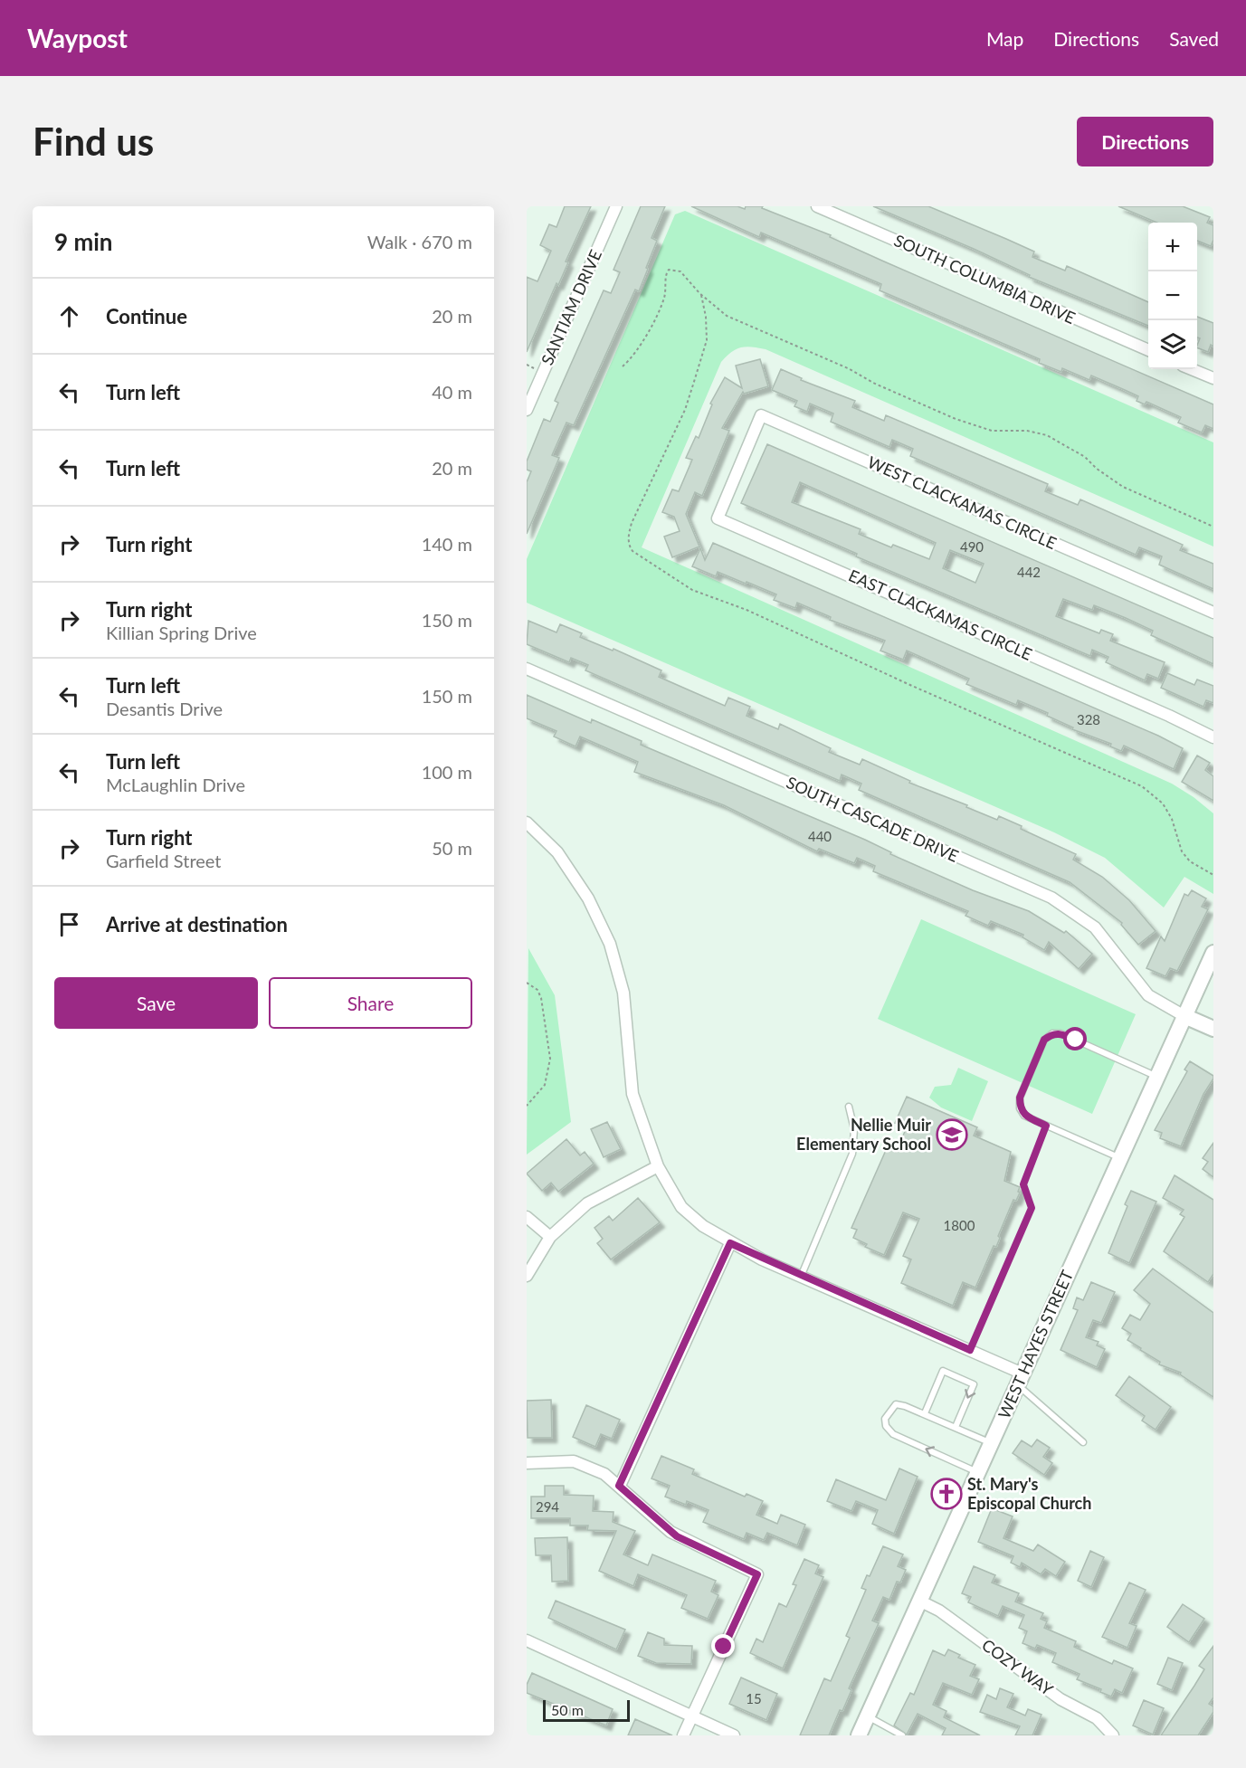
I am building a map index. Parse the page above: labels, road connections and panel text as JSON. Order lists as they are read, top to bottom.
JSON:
{
  "streets": {
    "street": [
      "SOUTH COLUMBIA DRIVE",
      "SANTIAM DRIVE",
      "WEST CLACKAMAS CIRCLE",
      "EAST CLACKAMAS CIRCLE",
      "SOUTH CASCADE DRIVE",
      "WEST HAYES STREET",
      "COZY WAY"
    ]
  },
  "crossings": [
    ["WEST CLACKAMAS CIRCLE", "EAST CLACKAMAS CIRCLE"],
    ["SOUTH CASCADE DRIVE", "WEST HAYES STREET"],
    ["WEST HAYES STREET", "COZY WAY"]
  ],
  "places": {
    "school or university": ["Nellie Muir Elementary School"],
    "church": ["St. Mary's Episcopal Church"]
  },
  "house_numbers": [
    "490",
    "442",
    "328",
    "440",
    "1800",
    "294",
    "15"
  ],
  "scale_bar": "50 m",
  "page": {
    "header": "Waypost",
    "nav": ["Map", "Directions", "Saved"],
    "buttons": [
      "Directions",
      ["Save", "Share"]
    ],
    "title": "Find us",
    "heading": ["9 min", "Walk · 670 m"],
    "map_buttons": ["+", "−"],
    "list": [
      ["Continue", "20 m"],
      ["Turn left", "40 m"],
      ["Turn left", "20 m"],
      ["Turn right", "140 m"],
      ["Turn right", "Killian Spring Drive", "150 m"],
      ["Turn left", "Desantis Drive", "150 m"],
      ["Turn left", "McLaughlin Drive", "100 m"],
      ["Turn right", "Garfield Street", "50 m"],
      "Arrive at destination"
    ],
    "scale": "50 m"
  }
}
